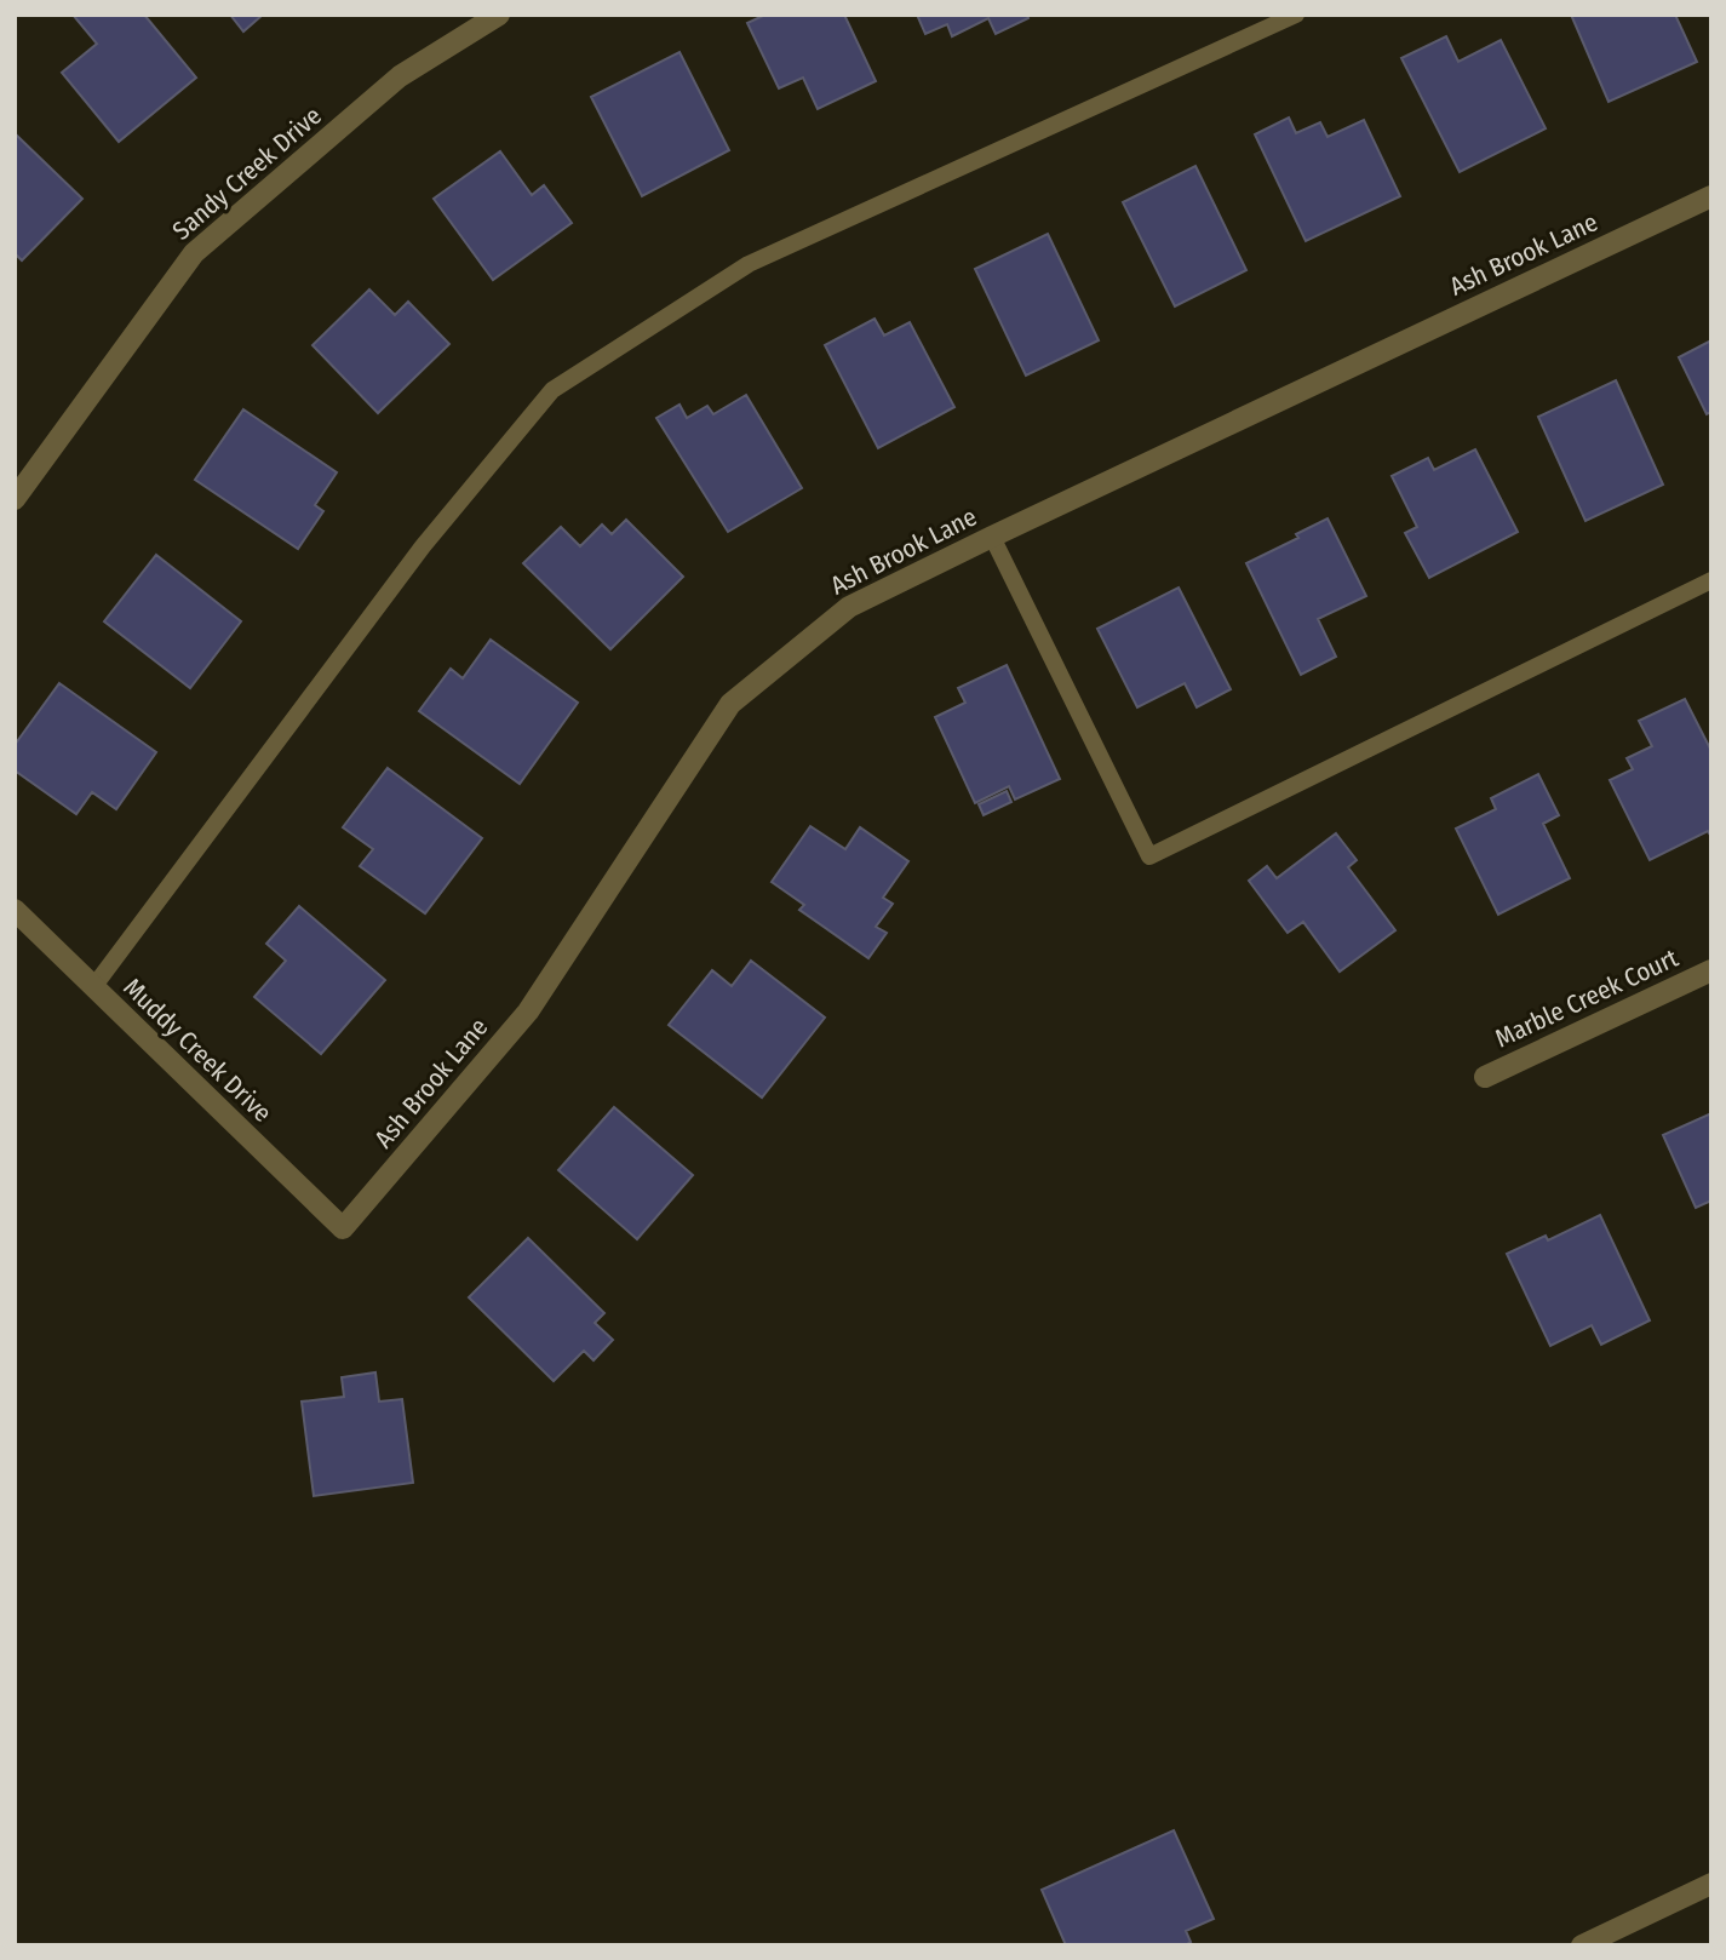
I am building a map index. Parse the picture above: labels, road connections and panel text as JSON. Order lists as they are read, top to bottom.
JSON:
{
  "streets": {
    "street": [
      "Sandy Creek Drive",
      "Ash Brook Lane",
      "Marble Creek Court",
      "Muddy Creek Drive"
    ]
  },
  "crossings": [
    ["Ash Brook Lane", "Muddy Creek Drive"]
  ]
}
